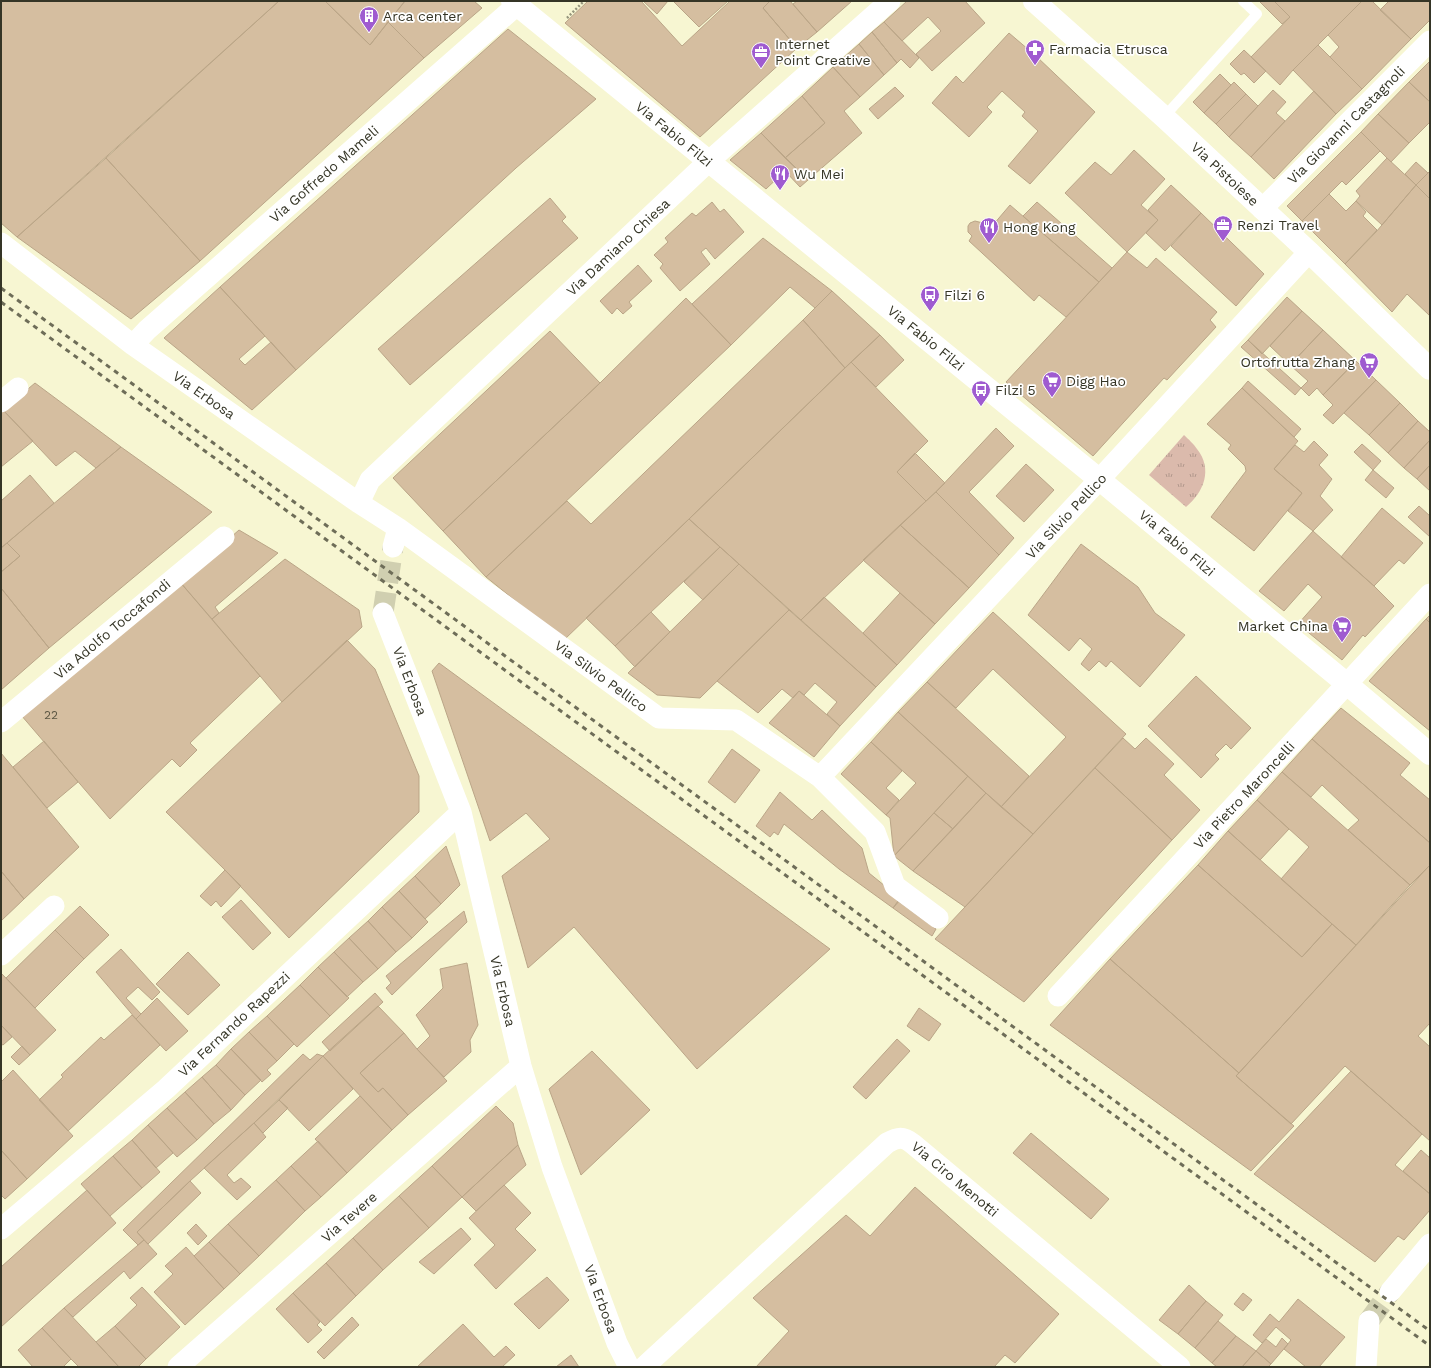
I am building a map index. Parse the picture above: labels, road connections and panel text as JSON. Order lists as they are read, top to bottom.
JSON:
{
  "streets": {
    "street": [
      "Via Giovanni Castagnoli",
      "Via Fabio Filzi",
      "Via Goffredo Mameli",
      "Via Pistoiese",
      "Via Damiano Chiesa",
      "Via Erbosa",
      "Via Silvio Pellico",
      "Via Adolfo Toccafondi",
      "Via Pietro Maroncelli",
      "Via Fernando Rapezzi",
      "Via Ciro Menotti",
      "Via Tevere"
    ]
  },
  "crossings": [
    ["Via Giovanni Castagnoli", "Via Pistoiese"],
    ["Via Fabio Filzi", "Via Goffredo Mameli"],
    ["Via Fabio Filzi", "Via Damiano Chiesa"],
    ["Via Fabio Filzi", "Via Silvio Pellico"],
    ["Via Fabio Filzi", "Via Pietro Maroncelli"],
    ["Via Goffredo Mameli", "Via Erbosa"],
    ["Via Pistoiese", "Via Silvio Pellico"],
    ["Via Damiano Chiesa", "Via Erbosa"],
    ["Via Erbosa", "Via Silvio Pellico"],
    ["Via Erbosa", "Via Fernando Rapezzi"],
    ["Via Erbosa", "Via Tevere"]
  ],
  "places": {
    "building": ["Arca center"],
    "pharmacy": ["Farmacia Etrusca"],
    "office": ["Internet Point Creative", "Renzi Travel"],
    "restaurant": ["Wu Mei", "Hong Kong"],
    "bus stop": ["Filzi 6", "Filzi 5"],
    "supermarket": ["Ortofrutta Zhang", "Digg Hao", "Market China"]
  },
  "house_numbers": ["22"]
}
